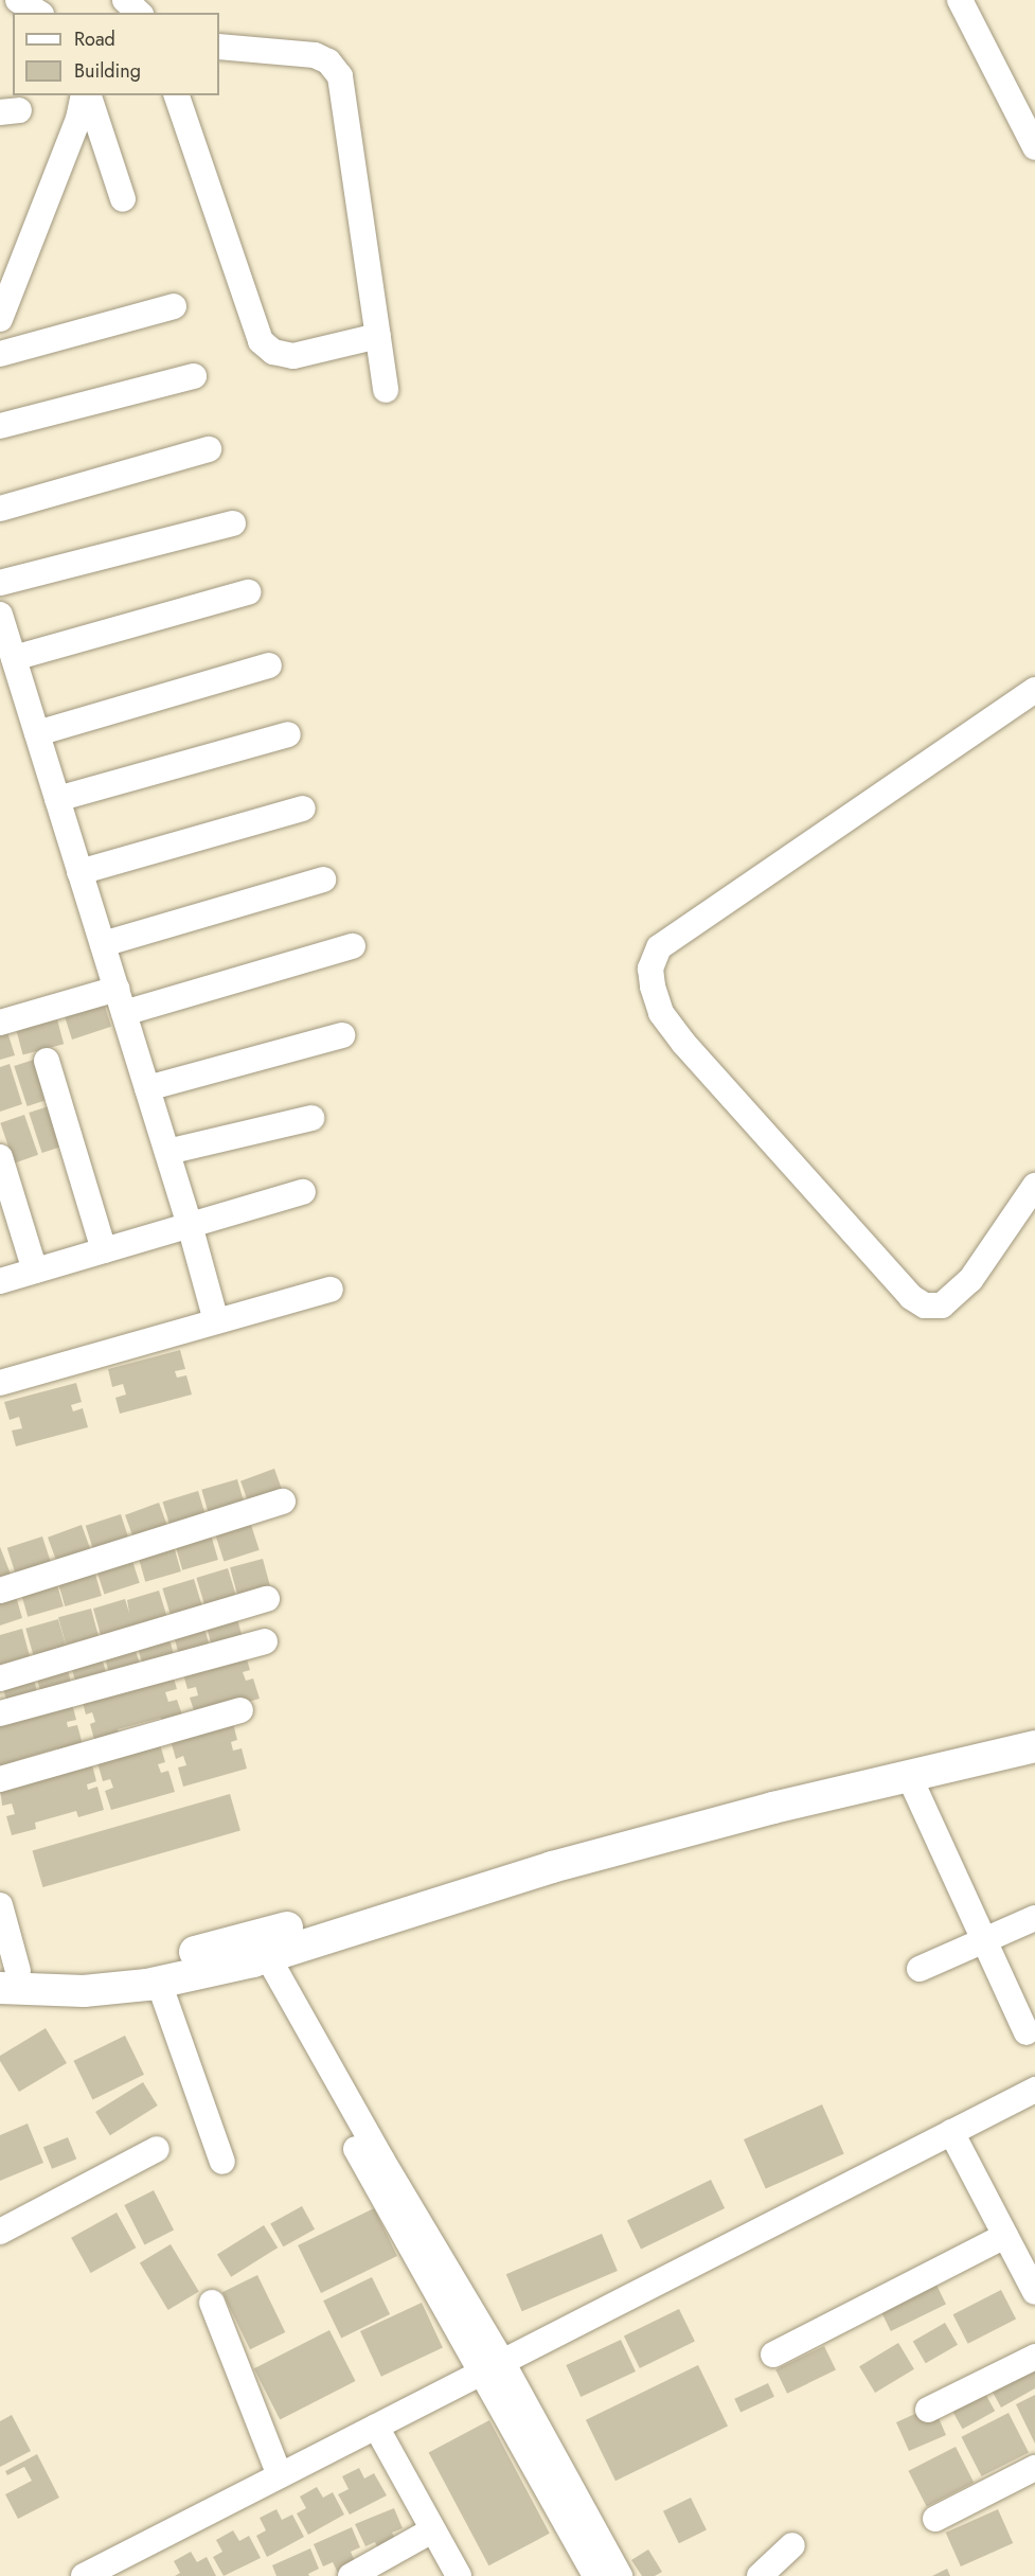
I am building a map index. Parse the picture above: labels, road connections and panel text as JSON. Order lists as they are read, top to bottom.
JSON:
{
  "legend": ["Road", "Building"]
}
